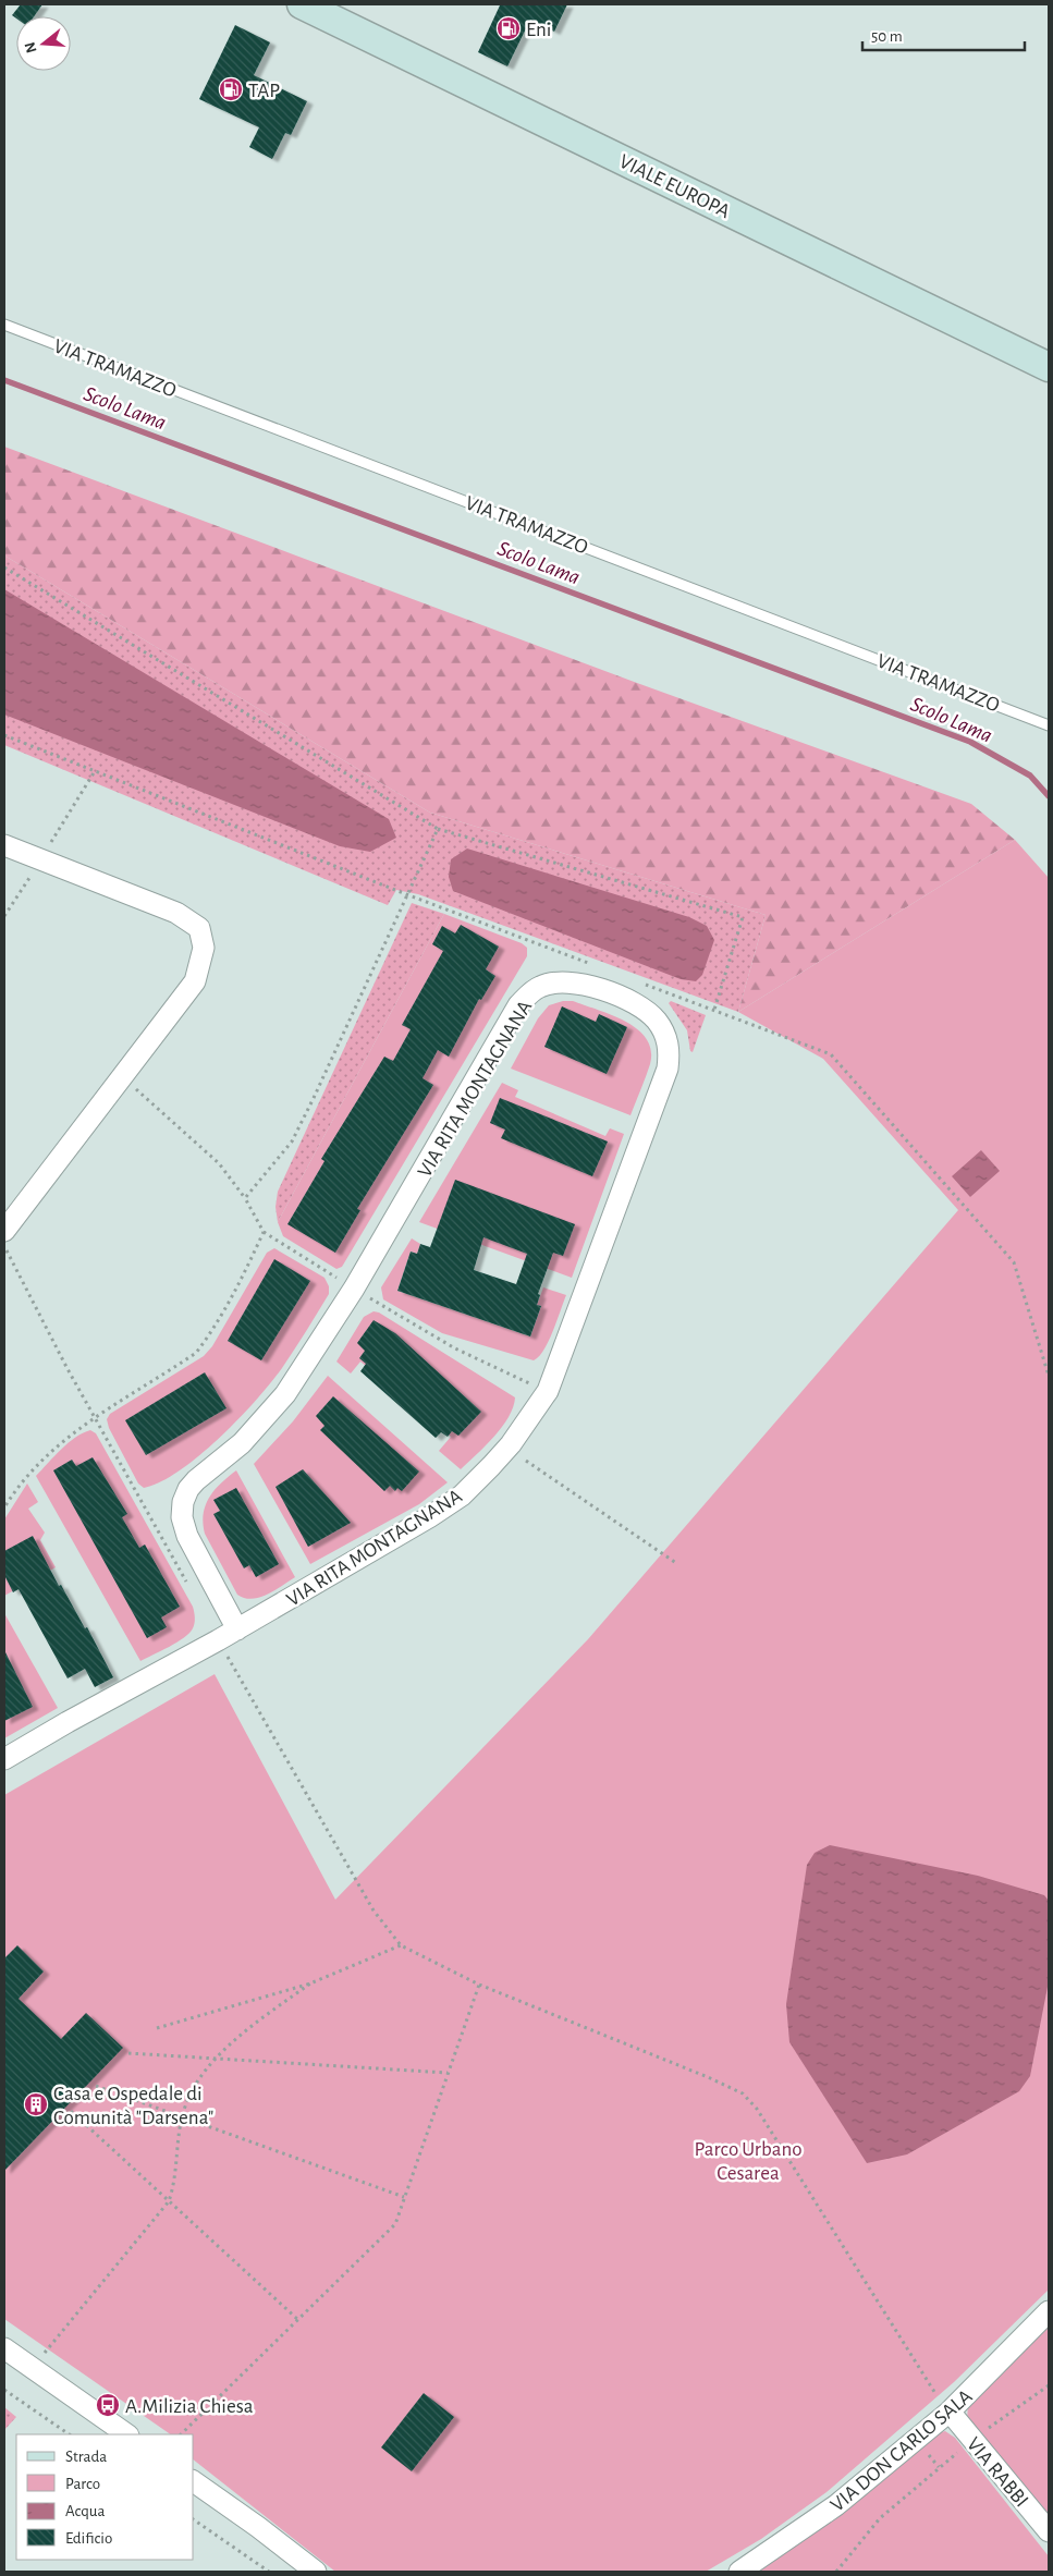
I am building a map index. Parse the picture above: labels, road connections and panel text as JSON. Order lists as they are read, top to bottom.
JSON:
{
  "streets": {
    "main road": ["VIALE EUROPA"],
    "street": ["VIA RITA MONTAGNANA", "VIA DON CARLO SALA", "VIA RABBI"],
    "lane": ["VIA TRAMAZZO"]
  },
  "crossings": [
    ["VIA DON CARLO SALA", "VIA RABBI"]
  ],
  "water": ["Scolo Lama"],
  "parks": ["Parco Urbano Cesarea"],
  "places": {
    "fuel station": ["Eni", "TAP"],
    "building": ["Casa e Ospedale di Comunità \"Darsena\""],
    "bus stop": ["A.Milizia Chiesa"]
  },
  "legend": [
    "Strada",
    "Parco",
    "Acqua",
    "Edificio"
  ],
  "scale_bar": "50 m",
  "north": "left"
}
